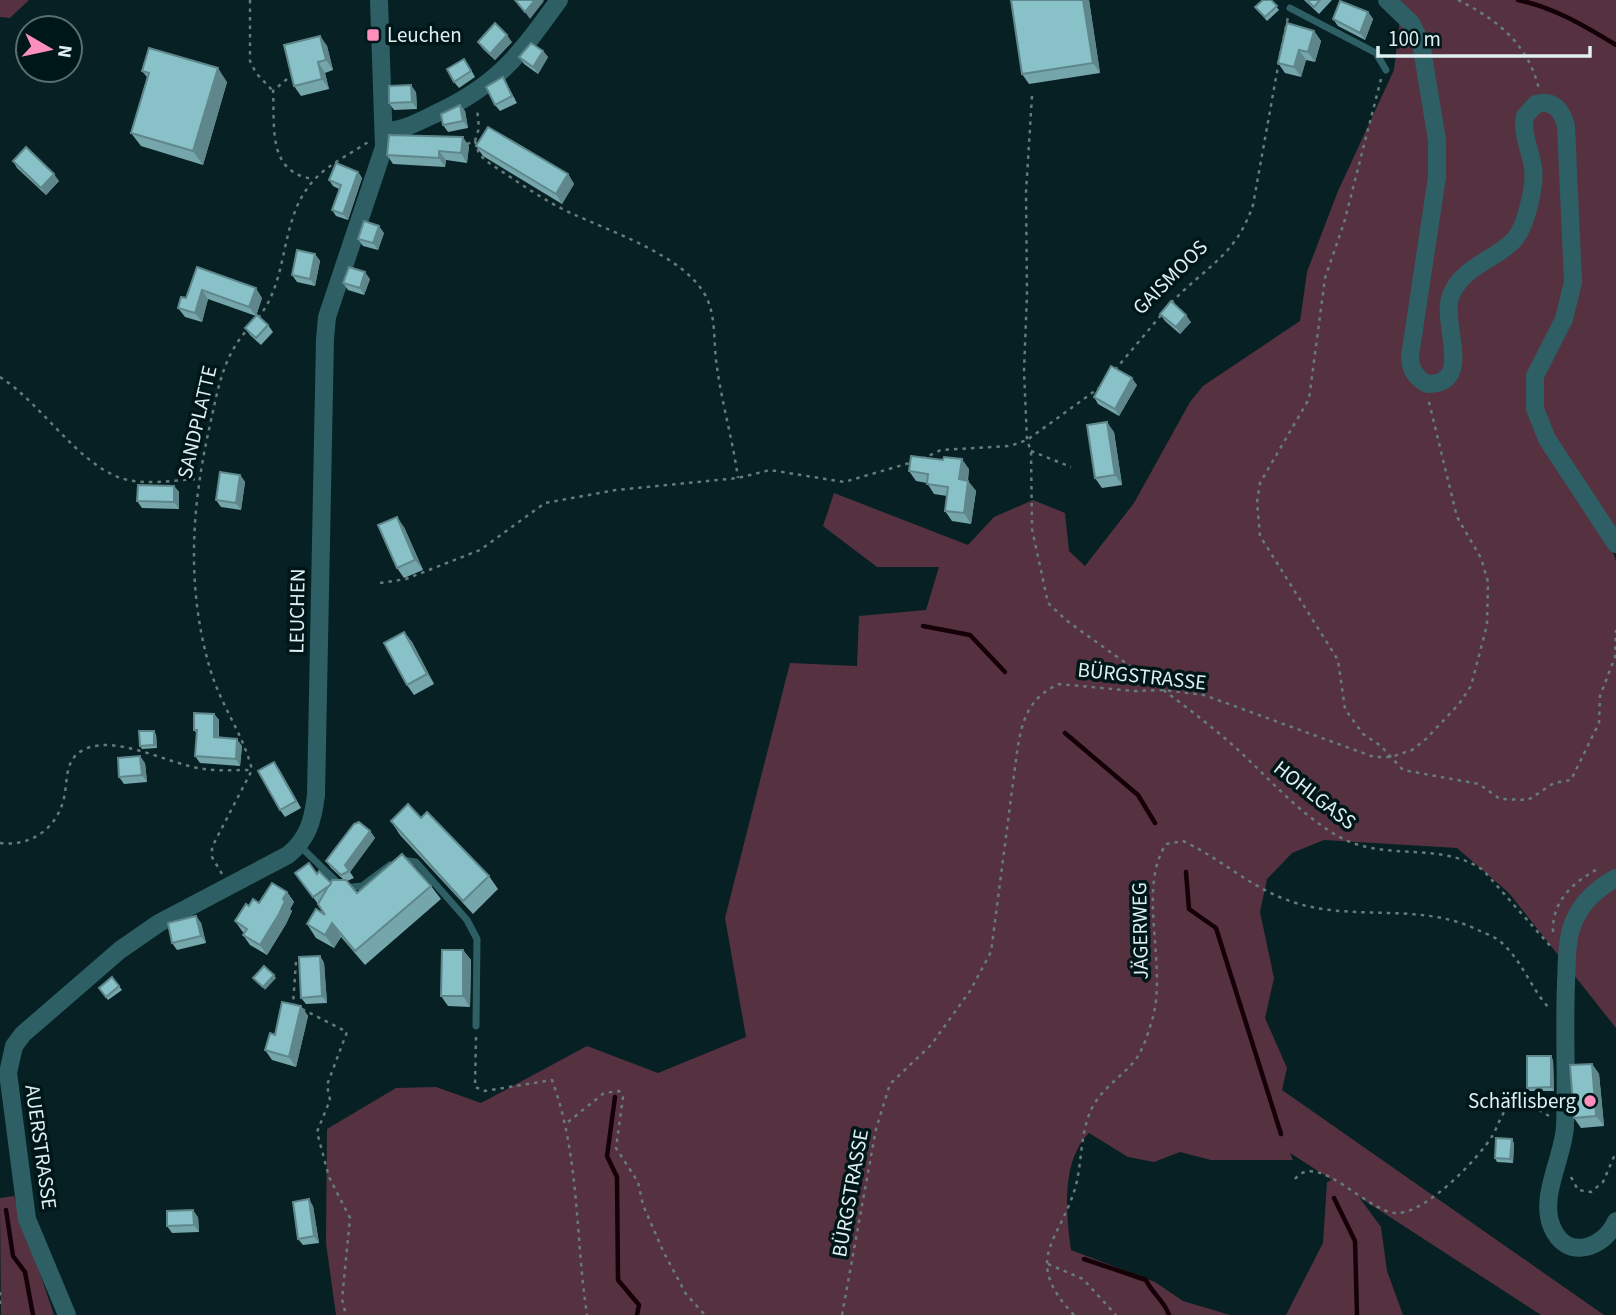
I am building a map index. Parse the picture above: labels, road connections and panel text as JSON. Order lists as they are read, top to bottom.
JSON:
{
  "streets": {
    "street": ["LEUCHEN", "AUERSTRASSE"],
    "path": [
      "GAISMOOS",
      "SANDPLATTE",
      "BÜRGSTRASSE",
      "HOHLGASS",
      "JÄGERWEG"
    ]
  },
  "crossings": [
    ["LEUCHEN", "AUERSTRASSE"],
    ["BÜRGSTRASSE", "HOHLGASS"]
  ],
  "places": {
    "transit": ["Leuchen"],
    "other": ["Schäflisberg"]
  },
  "scale_bar": "100 m",
  "north": "right"
}
